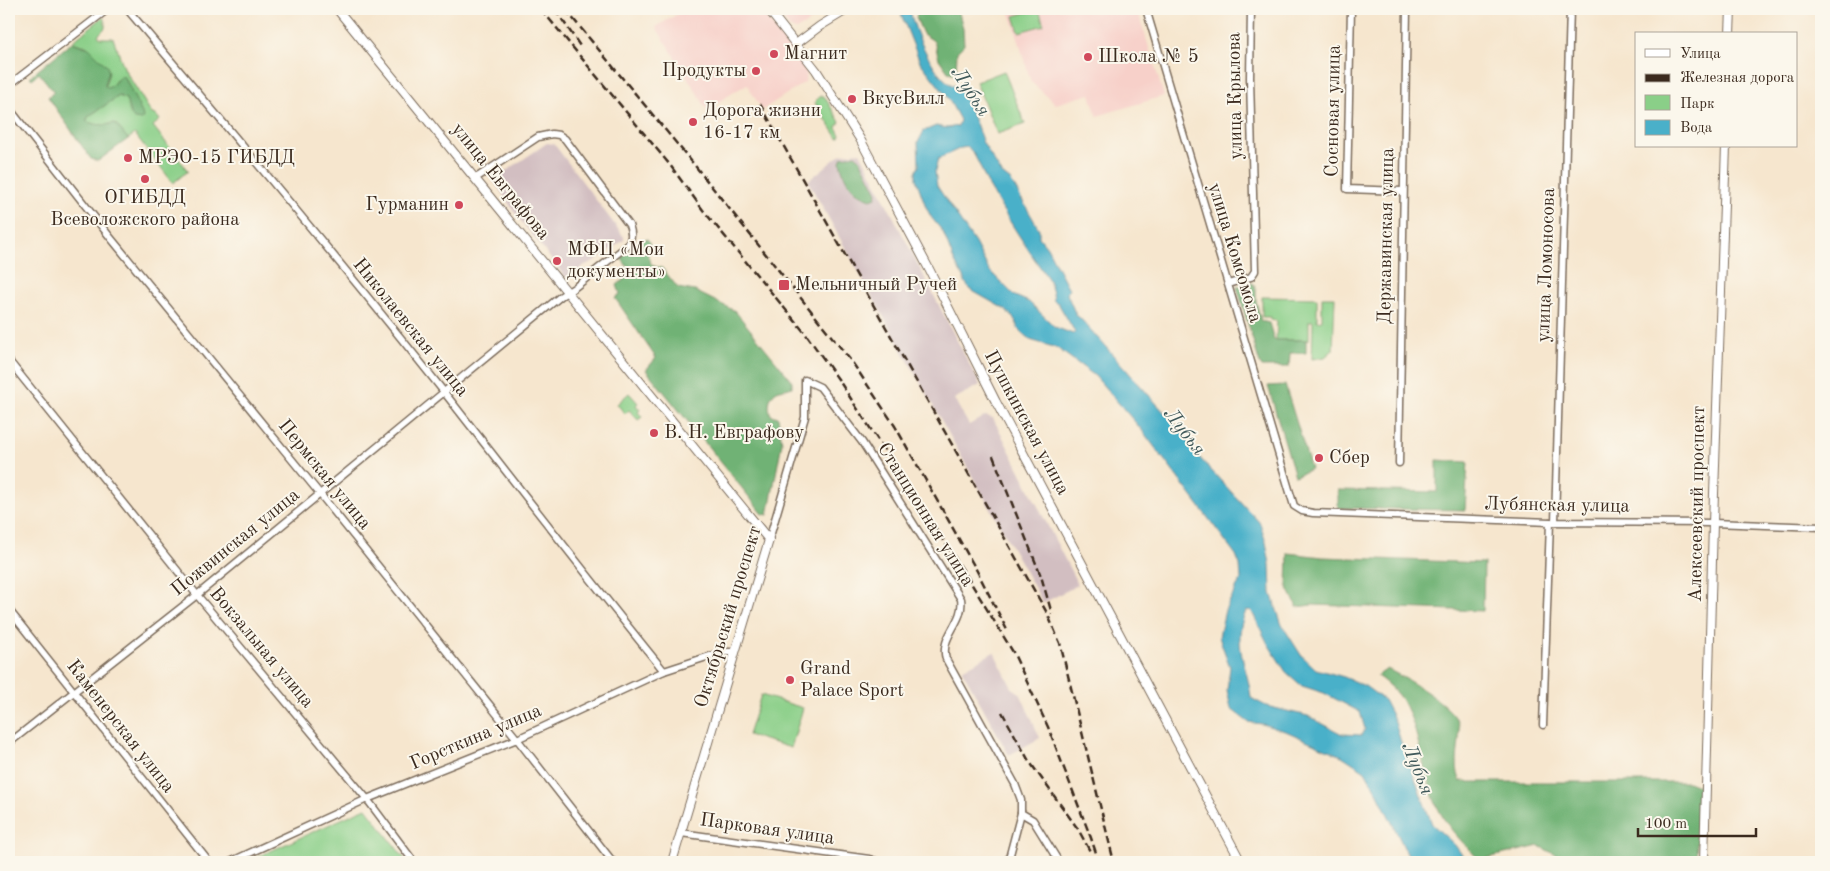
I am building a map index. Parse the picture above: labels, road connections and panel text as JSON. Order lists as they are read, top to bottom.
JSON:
{
  "streets": {
    "street": [
      "улица Крылова",
      "Сосновая улица",
      "улица Евграфова",
      "Державинская улица",
      "улица Комсомола",
      "улица Ломоносова",
      "Николаевская улица",
      "Пушкинская улица",
      "Пермская улица",
      "Алексеевский проспект",
      "Лубянская улица",
      "Станционная улица",
      "Пожвинская улица",
      "Октябрьский проспект",
      "Вокзальная улица",
      "Каменерская улица",
      "Горсткина улица",
      "Парковая улица"
    ]
  },
  "crossings": [
    ["улица Крылова", "улица Комсомола"],
    ["Сосновая улица", "Державинская улица"],
    ["улица Евграфова", "Пожвинская улица"],
    ["улица Евграфова", "Октябрьский проспект"],
    ["улица Комсомола", "Лубянская улица"],
    ["улица Ломоносова", "Лубянская улица"],
    ["Николаевская улица", "Пожвинская улица"],
    ["Николаевская улица", "Горсткина улица"],
    ["Пермская улица", "Пожвинская улица"],
    ["Пермская улица", "Горсткина улица"],
    ["Алексеевский проспект", "Лубянская улица"],
    ["Станционная улица", "Октябрьский проспект"],
    ["Пожвинская улица", "Вокзальная улица"],
    ["Пожвинская улица", "Каменерская улица"],
    ["Октябрьский проспект", "Горсткина улица"],
    ["Октябрьский проспект", "Парковая улица"],
    ["Вокзальная улица", "Горсткина улица"]
  ],
  "water": ["Лубья"],
  "places": {
    "other": [
      "Магнит",
      "Школа № 5",
      "Продукты",
      "ВкусВилл",
      "Дорога жизни 16-17 км",
      "МРЭО-15 ГИБДД",
      "ОГИБДД Всеволожского района",
      "Гурманин",
      "МФЦ «Мои документы»",
      "В. Н. Евграфову",
      "Сбер",
      "Grand Palace Sport"
    ],
    "transit": ["Мельничный Ручей"]
  },
  "legend": [
    "Улица",
    "Железная дорога",
    "Парк",
    "Вода"
  ],
  "scale_bar": "100 m"
}
